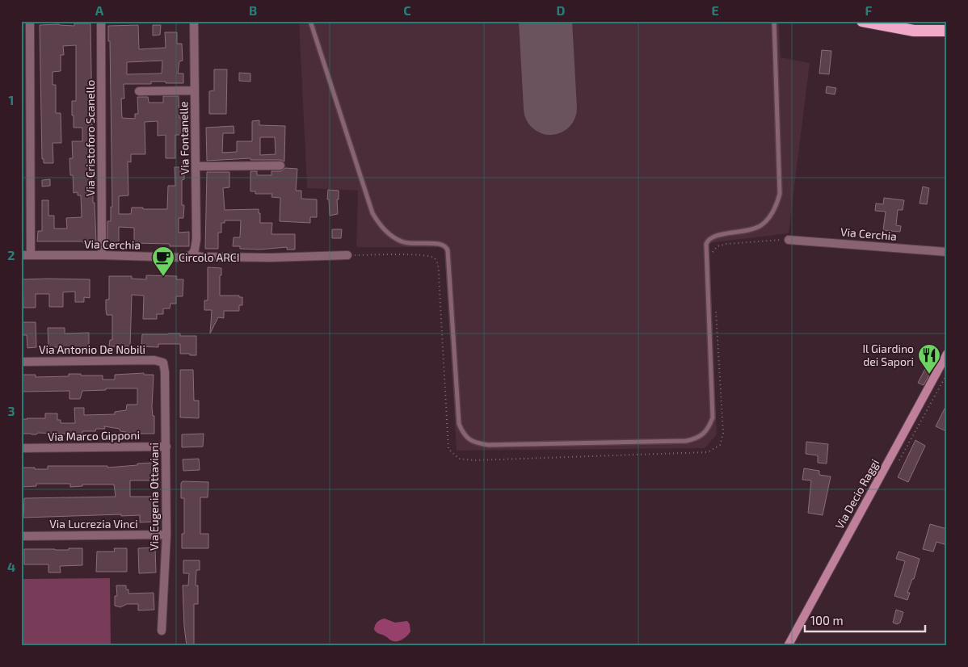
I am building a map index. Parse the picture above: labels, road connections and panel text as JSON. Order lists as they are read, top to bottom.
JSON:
{
  "streets": {
    "main road": ["Via Decio Raggi"],
    "street": [
      "Via Cristoforo Scanello",
      "Via Fontanelle",
      "Via Cerchia",
      "Via Antonio De Nobili",
      "Via Marco Gipponi",
      "Via Eugenia Ottaviani",
      "Via Lucrezia Vinci"
    ]
  },
  "crossings": [
    ["Via Cristoforo Scanello", "Via Cerchia"],
    ["Via Fontanelle", "Via Cerchia"],
    ["Via Antonio De Nobili", "Via Eugenia Ottaviani"],
    ["Via Marco Gipponi", "Via Eugenia Ottaviani"],
    ["Via Eugenia Ottaviani", "Via Lucrezia Vinci"]
  ],
  "places": {
    "cafe": ["Circolo ARCI"],
    "restaurant": ["Il Giardino dei Sapori"]
  },
  "scale_bar": "100 m",
  "grid": {
    "columns": [
      "A",
      "B",
      "C",
      "D",
      "E",
      "F"
    ],
    "rows": [
      "1",
      "2",
      "3",
      "4"
    ]
  }
}
